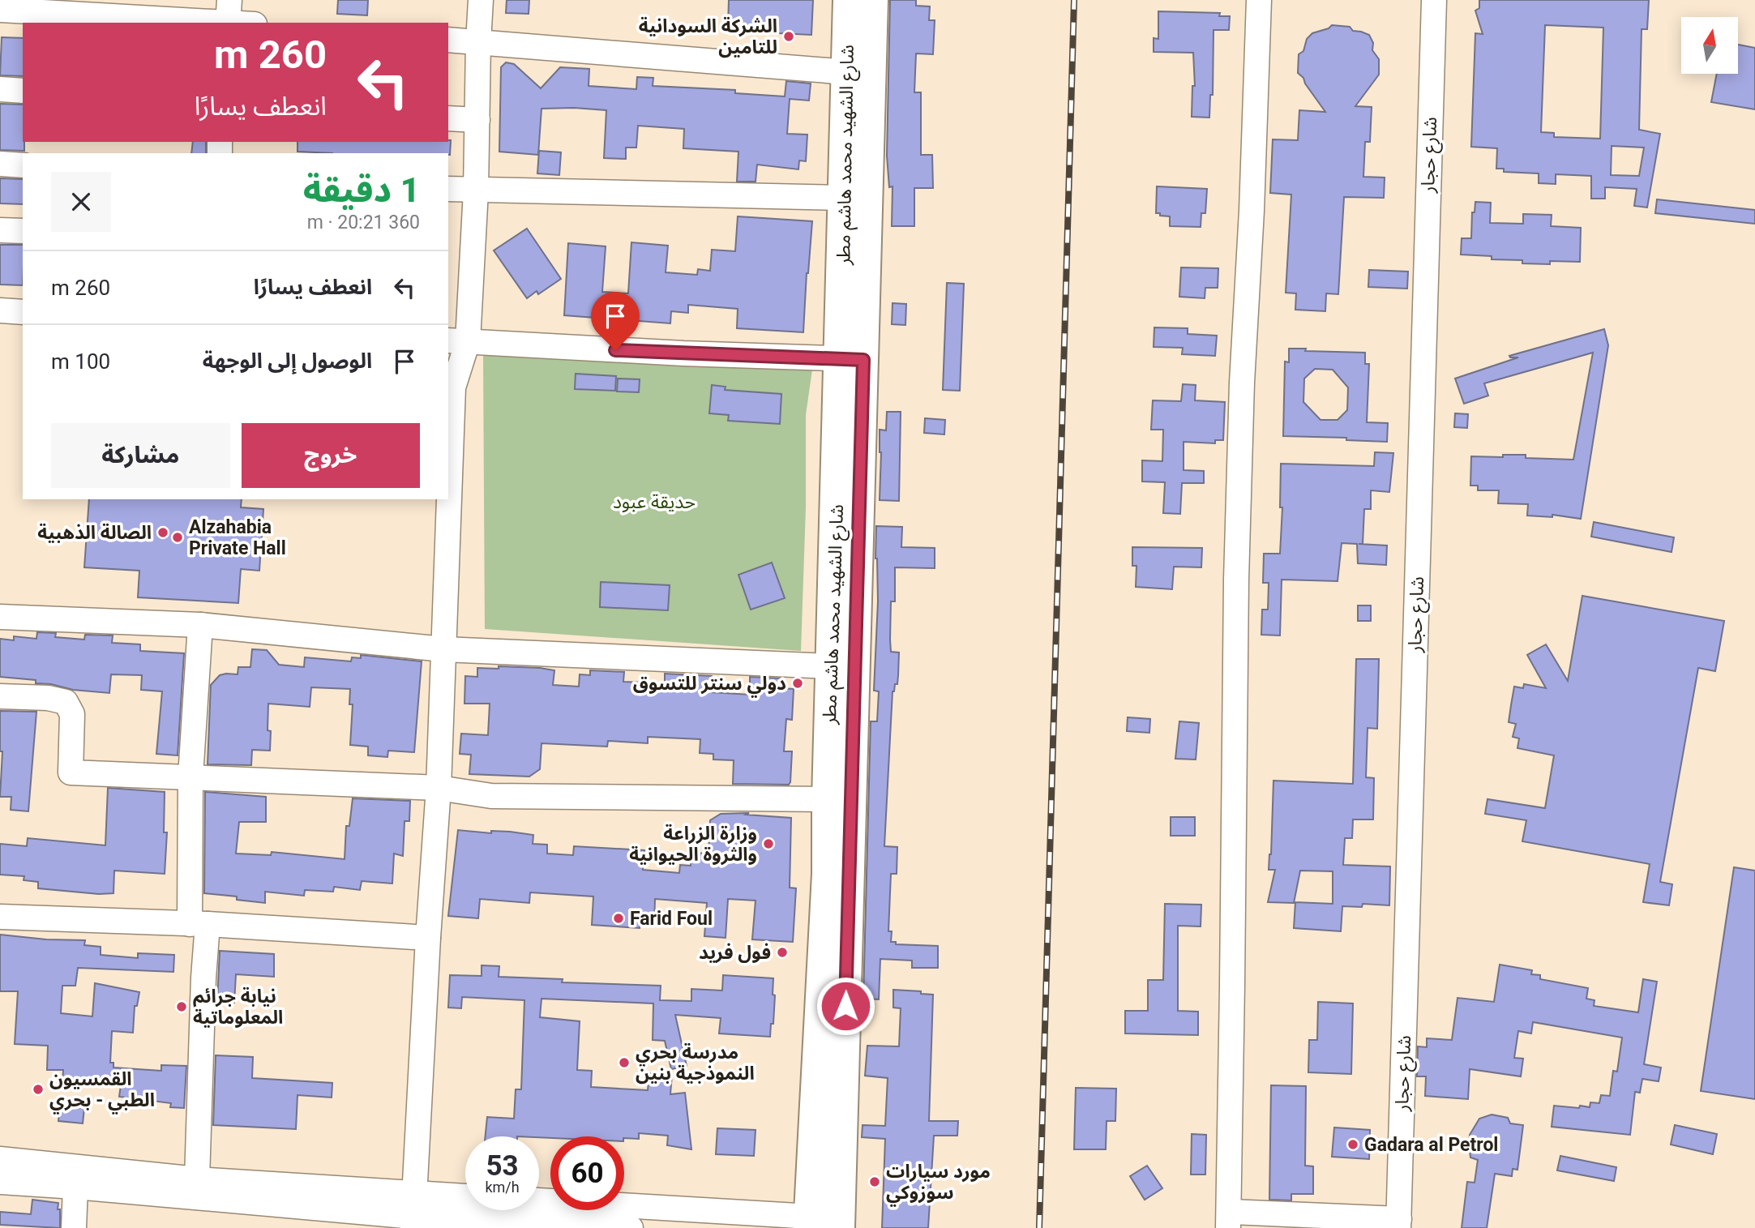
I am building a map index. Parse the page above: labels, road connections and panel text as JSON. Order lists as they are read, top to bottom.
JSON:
{
  "streets": {
    "main road": ["شارع الشهيد محمد هاشم مطر"],
    "street": ["شارع حجار"]
  },
  "parks": ["حديقة عبود"],
  "places": [
    "الشركة السودانية للتامين",
    "الصالة الذهبية",
    "Alzahabia Private Hall",
    "دولي سنتر للتسوق",
    "وزارة الزراعة والثروة الحيوانية",
    "Farid Foul",
    "فول فريد",
    "نيابة جرائم المعلوماتية",
    "مدرسة بحري النموذجية بنين",
    "القمسيون الطبي - بحري",
    "Gadara al Petrol",
    "مورد سيارات سوزوكي"
  ],
  "north": "top",
  "page": {
    "turn": ["260 m", "انعطف يسارًا"],
    "heading": ["1 دقيقة", "360 m · 20:21"],
    "list": [
      {
        "name": "انعطف يسارًا",
        "value": "260 m"
      },
      {
        "name": "الوصول إلى الوجهة",
        "value": "100 m"
      }
    ],
    "buttons": ["خروج", "مشاركة"],
    "speed": "53 km/h",
    "limit": "60"
  }
}
